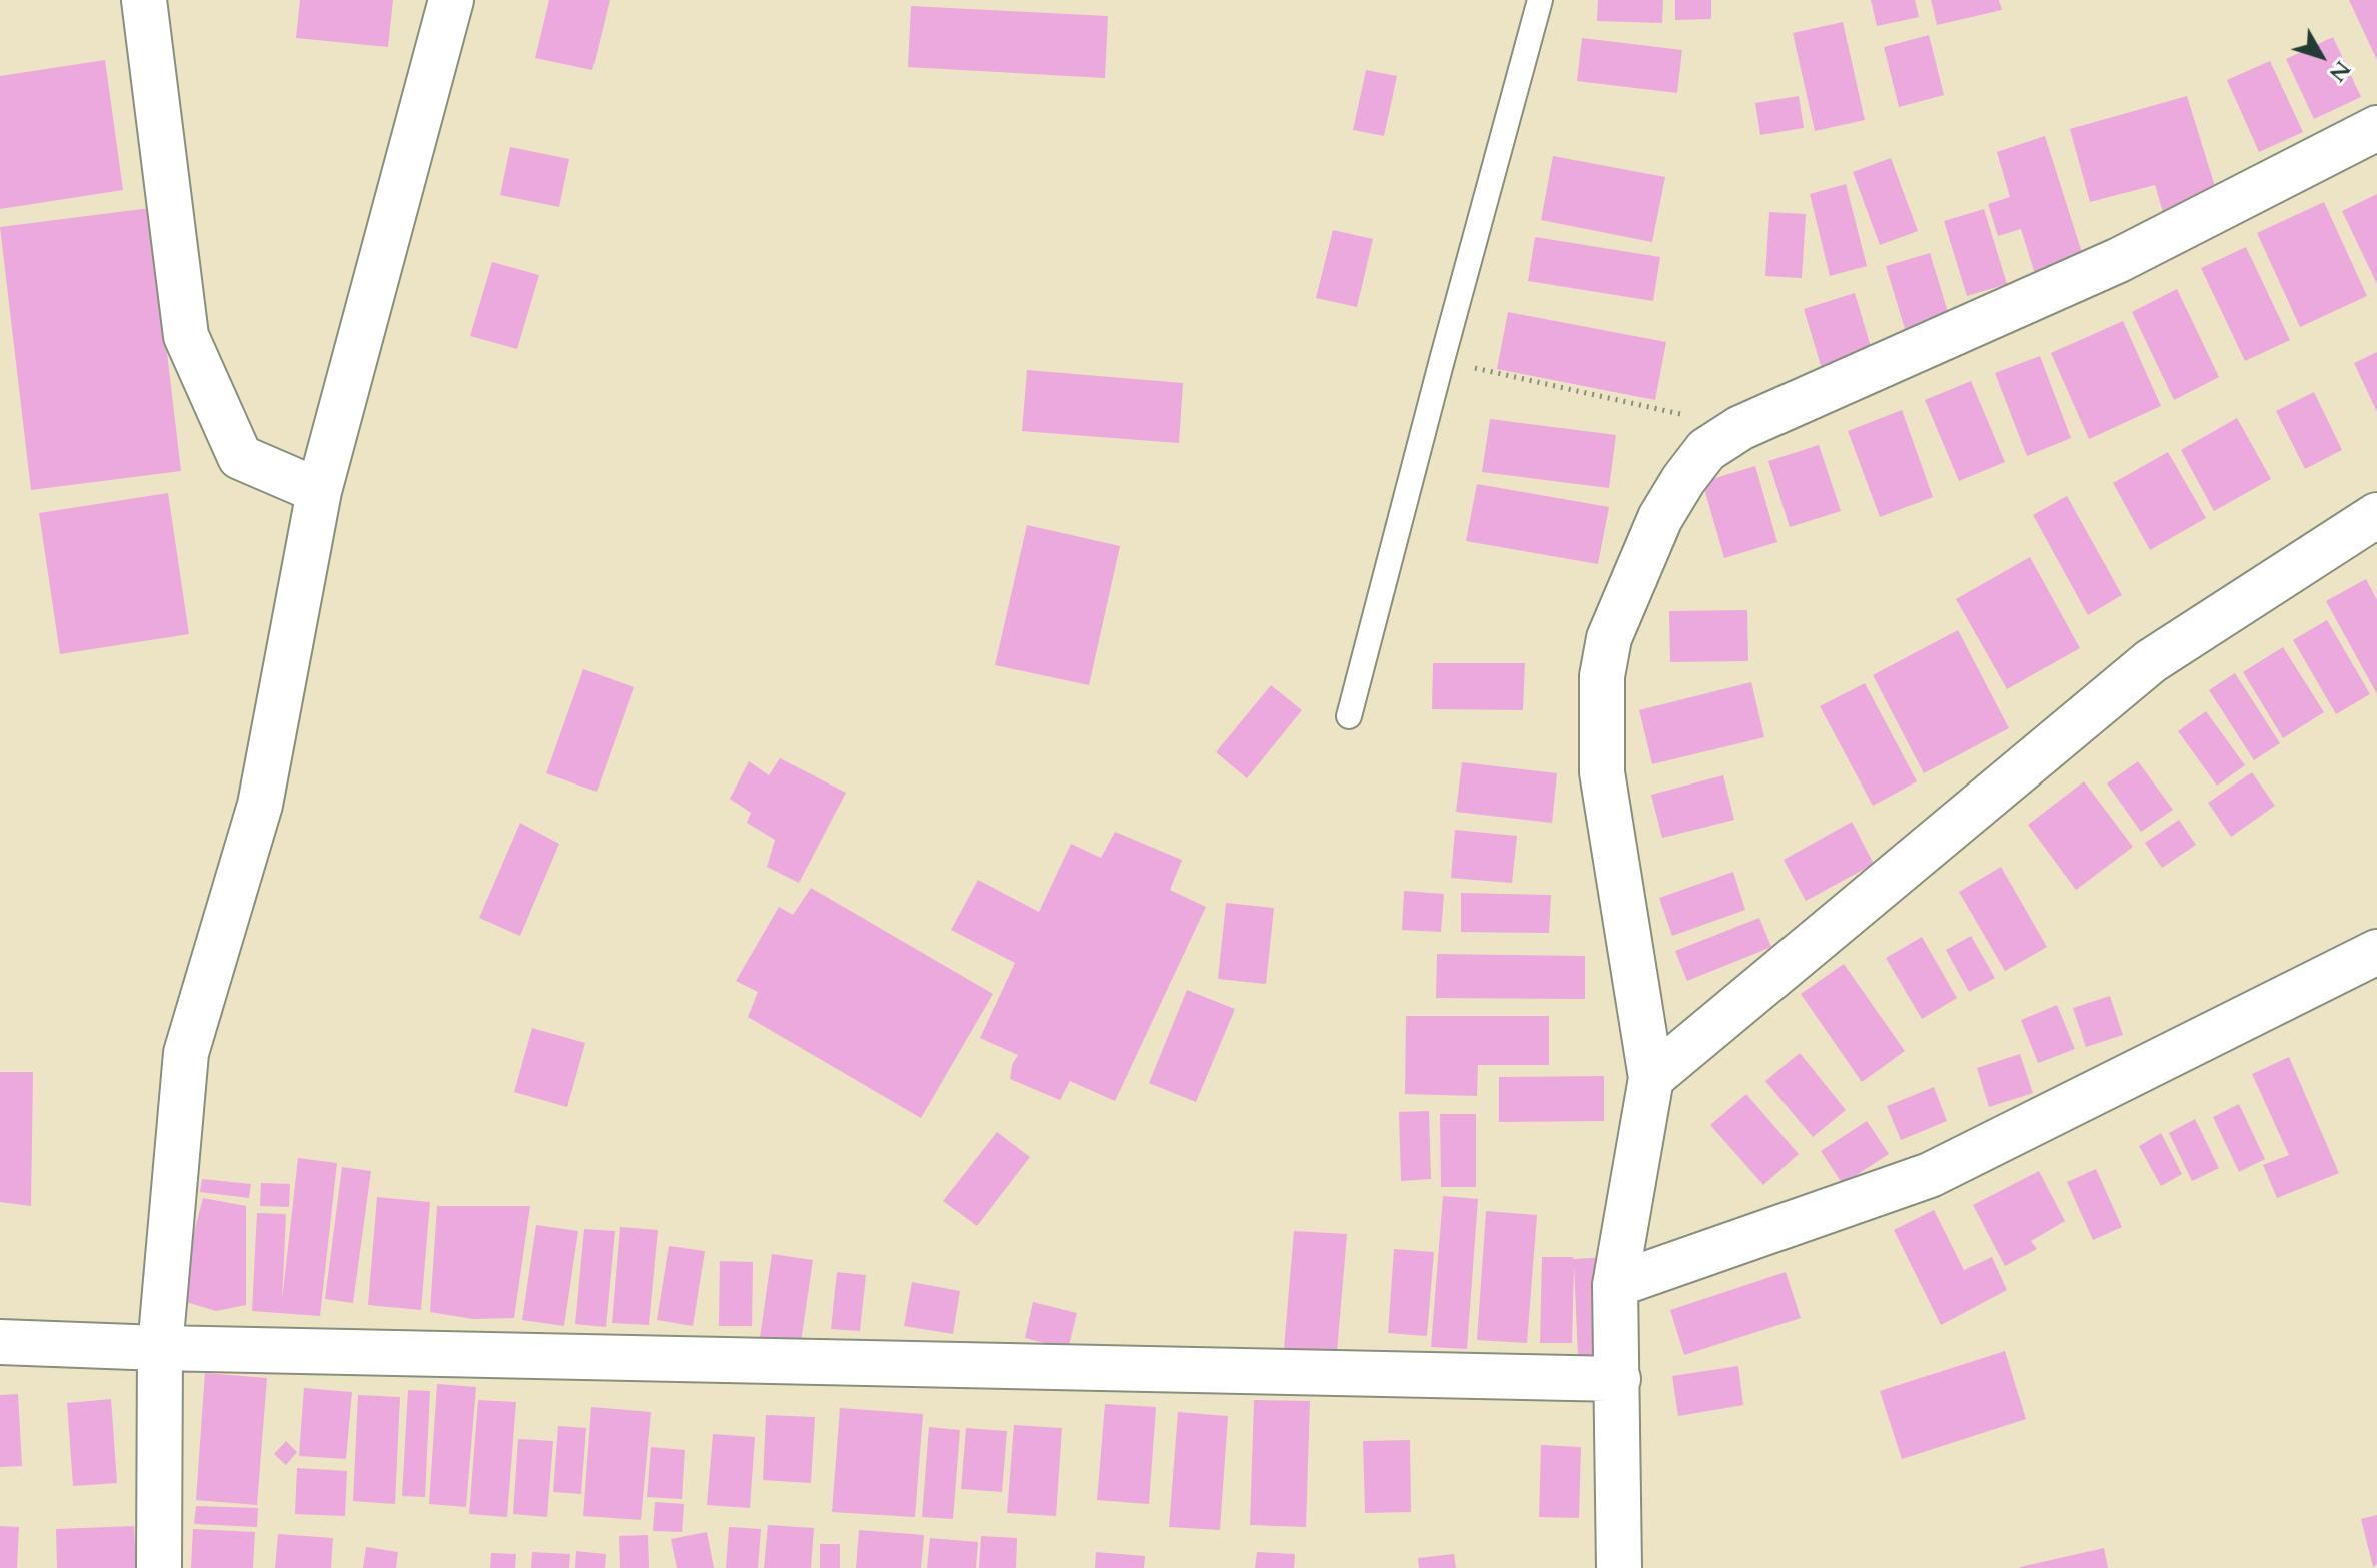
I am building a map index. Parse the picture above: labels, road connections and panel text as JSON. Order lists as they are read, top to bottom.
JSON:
{
  "north": "bottom right"
}
